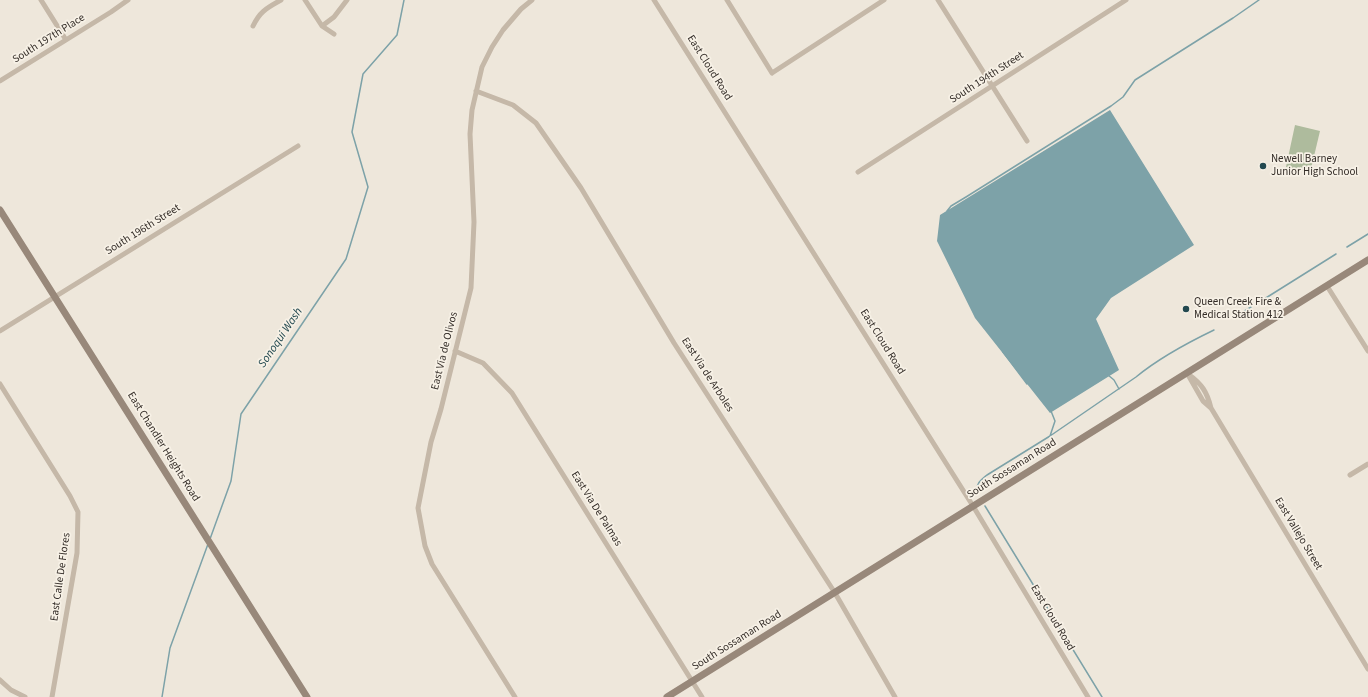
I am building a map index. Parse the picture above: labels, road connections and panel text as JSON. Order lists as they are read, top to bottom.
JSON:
{
  "streets": {
    "main road": ["East Chandler Heights Road", "South Sossaman Road"],
    "street": [
      "South 197th Place",
      "East Cloud Road",
      "South 194th Street",
      "South 196th Street",
      "East Via de Olivos",
      "East Via de Arboles",
      "East Via De Palmas",
      "East Vallejo Street",
      "East Calle De Flores"
    ]
  },
  "crossings": [
    ["East Cloud Road", "South Sossaman Road"],
    ["South 196th Street", "East Chandler Heights Road"],
    ["East Via de Olivos", "East Via de Arboles"],
    ["East Via de Olivos", "East Via De Palmas"],
    ["East Via de Arboles", "South Sossaman Road"],
    ["South Sossaman Road", "East Via De Palmas"],
    ["South Sossaman Road", "East Vallejo Street"]
  ],
  "water": ["Sonoqui Wash"],
  "places": ["Newell Barney Junior High School", "Queen Creek Fire & Medical Station 412"]
}
